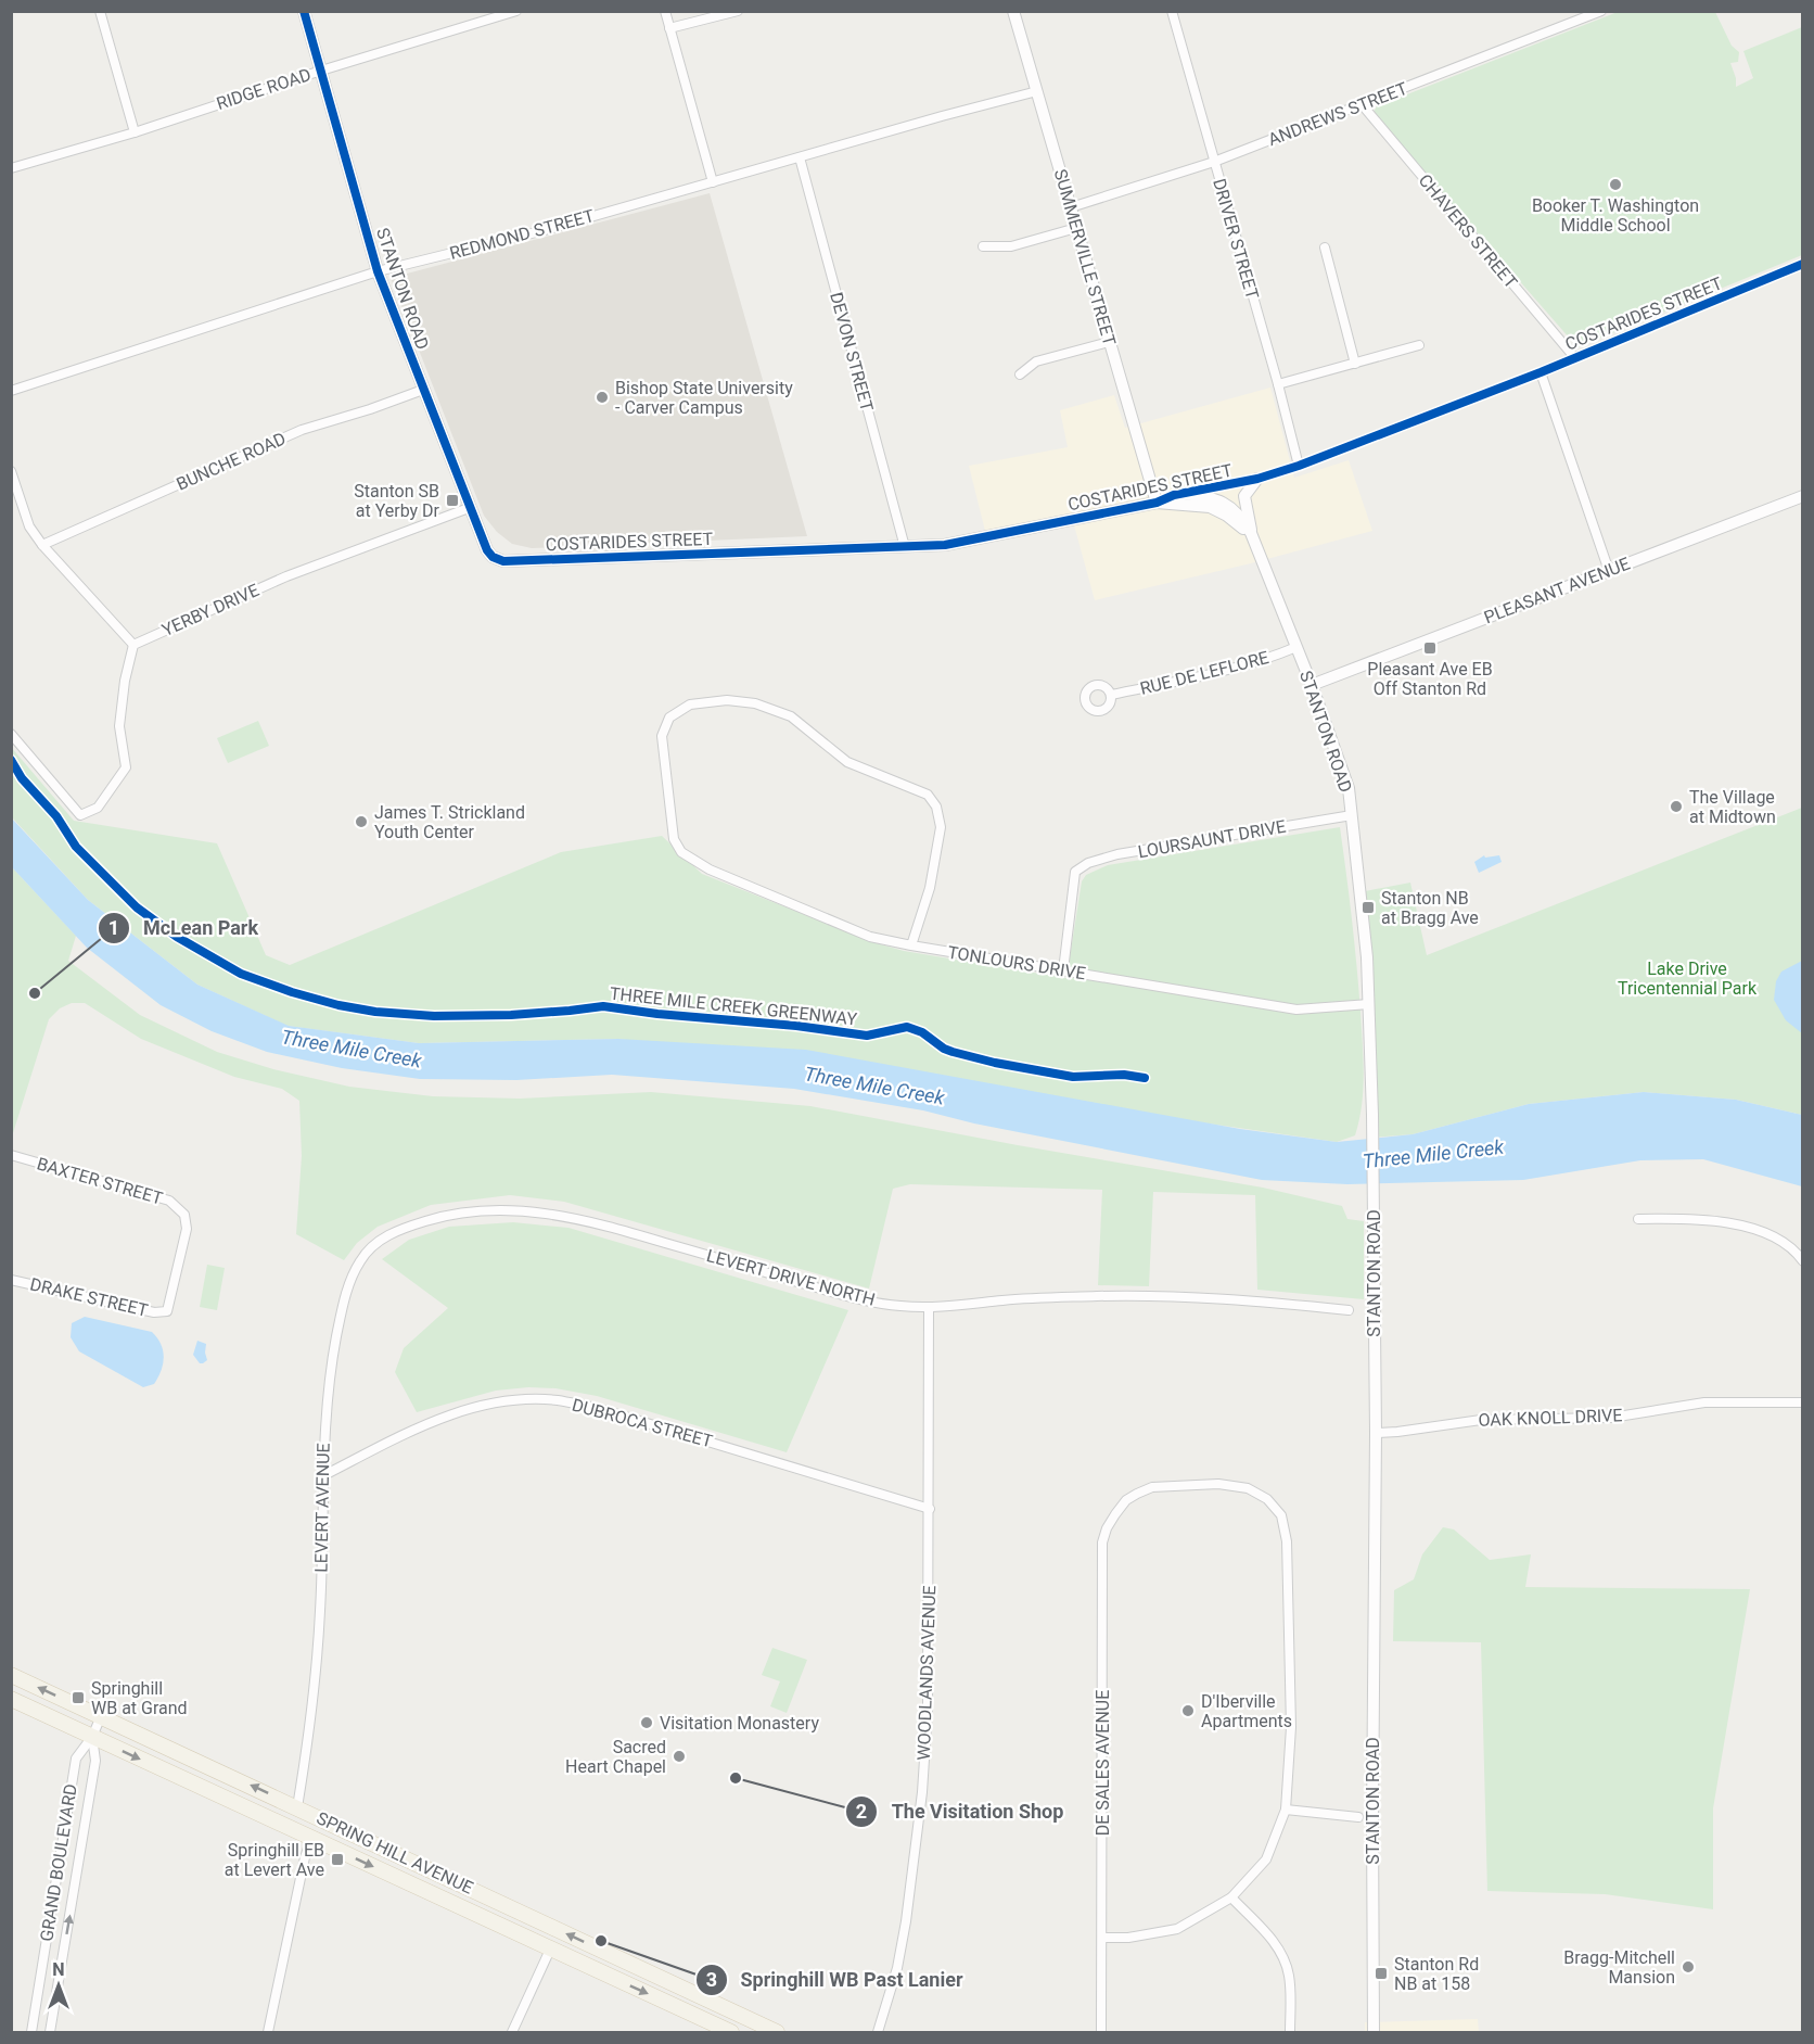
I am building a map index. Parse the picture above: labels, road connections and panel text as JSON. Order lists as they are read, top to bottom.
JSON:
{
  "streets": {
    "main road": ["SPRING HILL AVENUE"],
    "street": [
      "RIDGE ROAD",
      "ANDREWS STREET",
      "CHAVERS STREET",
      "REDMOND STREET",
      "DRIVER STREET",
      "SUMMERVILLE STREET",
      "STANTON ROAD",
      "COSTARIDES STREET",
      "DEVON STREET",
      "BUNCHE ROAD",
      "PLEASANT AVENUE",
      "YERBY DRIVE",
      "RUE DE LEFLORE",
      "LOURSAUNT DRIVE",
      "TONLOURS DRIVE",
      "BAXTER STREET",
      "LEVERT DRIVE NORTH",
      "DRAKE STREET",
      "OAK KNOLL DRIVE",
      "DUBROCA STREET",
      "LEVERT AVENUE",
      "WOODLANDS AVENUE",
      "DE SALES AVENUE",
      "GRAND BOULEVARD"
    ],
    "cycle path": ["THREE MILE CREEK GREENWAY"]
  },
  "crossings": [
    ["RIDGE ROAD", "STANTON ROAD"],
    ["ANDREWS STREET", "CHAVERS STREET"],
    ["ANDREWS STREET", "DRIVER STREET"],
    ["ANDREWS STREET", "SUMMERVILLE STREET"],
    ["CHAVERS STREET", "COSTARIDES STREET"],
    ["REDMOND STREET", "SUMMERVILLE STREET"],
    ["REDMOND STREET", "STANTON ROAD"],
    ["REDMOND STREET", "DEVON STREET"],
    ["DRIVER STREET", "COSTARIDES STREET"],
    ["SUMMERVILLE STREET", "COSTARIDES STREET"],
    ["STANTON ROAD", "COSTARIDES STREET"],
    ["STANTON ROAD", "BUNCHE ROAD"],
    ["STANTON ROAD", "PLEASANT AVENUE"],
    ["STANTON ROAD", "YERBY DRIVE"],
    ["STANTON ROAD", "RUE DE LEFLORE"],
    ["STANTON ROAD", "LOURSAUNT DRIVE"],
    ["STANTON ROAD", "TONLOURS DRIVE"],
    ["STANTON ROAD", "OAK KNOLL DRIVE"],
    ["COSTARIDES STREET", "DEVON STREET"],
    ["LOURSAUNT DRIVE", "TONLOURS DRIVE"],
    ["BAXTER STREET", "DRAKE STREET"],
    ["LEVERT DRIVE NORTH", "LEVERT AVENUE"],
    ["LEVERT DRIVE NORTH", "WOODLANDS AVENUE"],
    ["DUBROCA STREET", "LEVERT AVENUE"],
    ["DUBROCA STREET", "WOODLANDS AVENUE"],
    ["LEVERT AVENUE", "SPRING HILL AVENUE"],
    ["SPRING HILL AVENUE", "GRAND BOULEVARD"]
  ],
  "water": ["Three Mile Creek"],
  "parks": ["Lake Drive Tricentennial Park"],
  "places": {
    "other": [
      "Booker T. Washington Middle School",
      "Bishop State University - Carver Campus",
      "The Village at Midtown",
      "James T. Strickland Youth Center",
      "McLean Park",
      "D'Iberville Apartments",
      "Visitation Monastery",
      "Sacred Heart Chapel",
      "The Visitation Shop",
      "Springhill WB Past Lanier",
      "Bragg-Mitchell Mansion"
    ],
    "transit": [
      "Stanton SB at Yerby Dr",
      "Pleasant Ave EB Off Stanton Rd",
      "Stanton NB at Bragg Ave",
      "Springhill WB at Grand",
      "Springhill EB at Levert Ave",
      "Stanton Rd NB at 158"
    ]
  },
  "north": "top"
}
